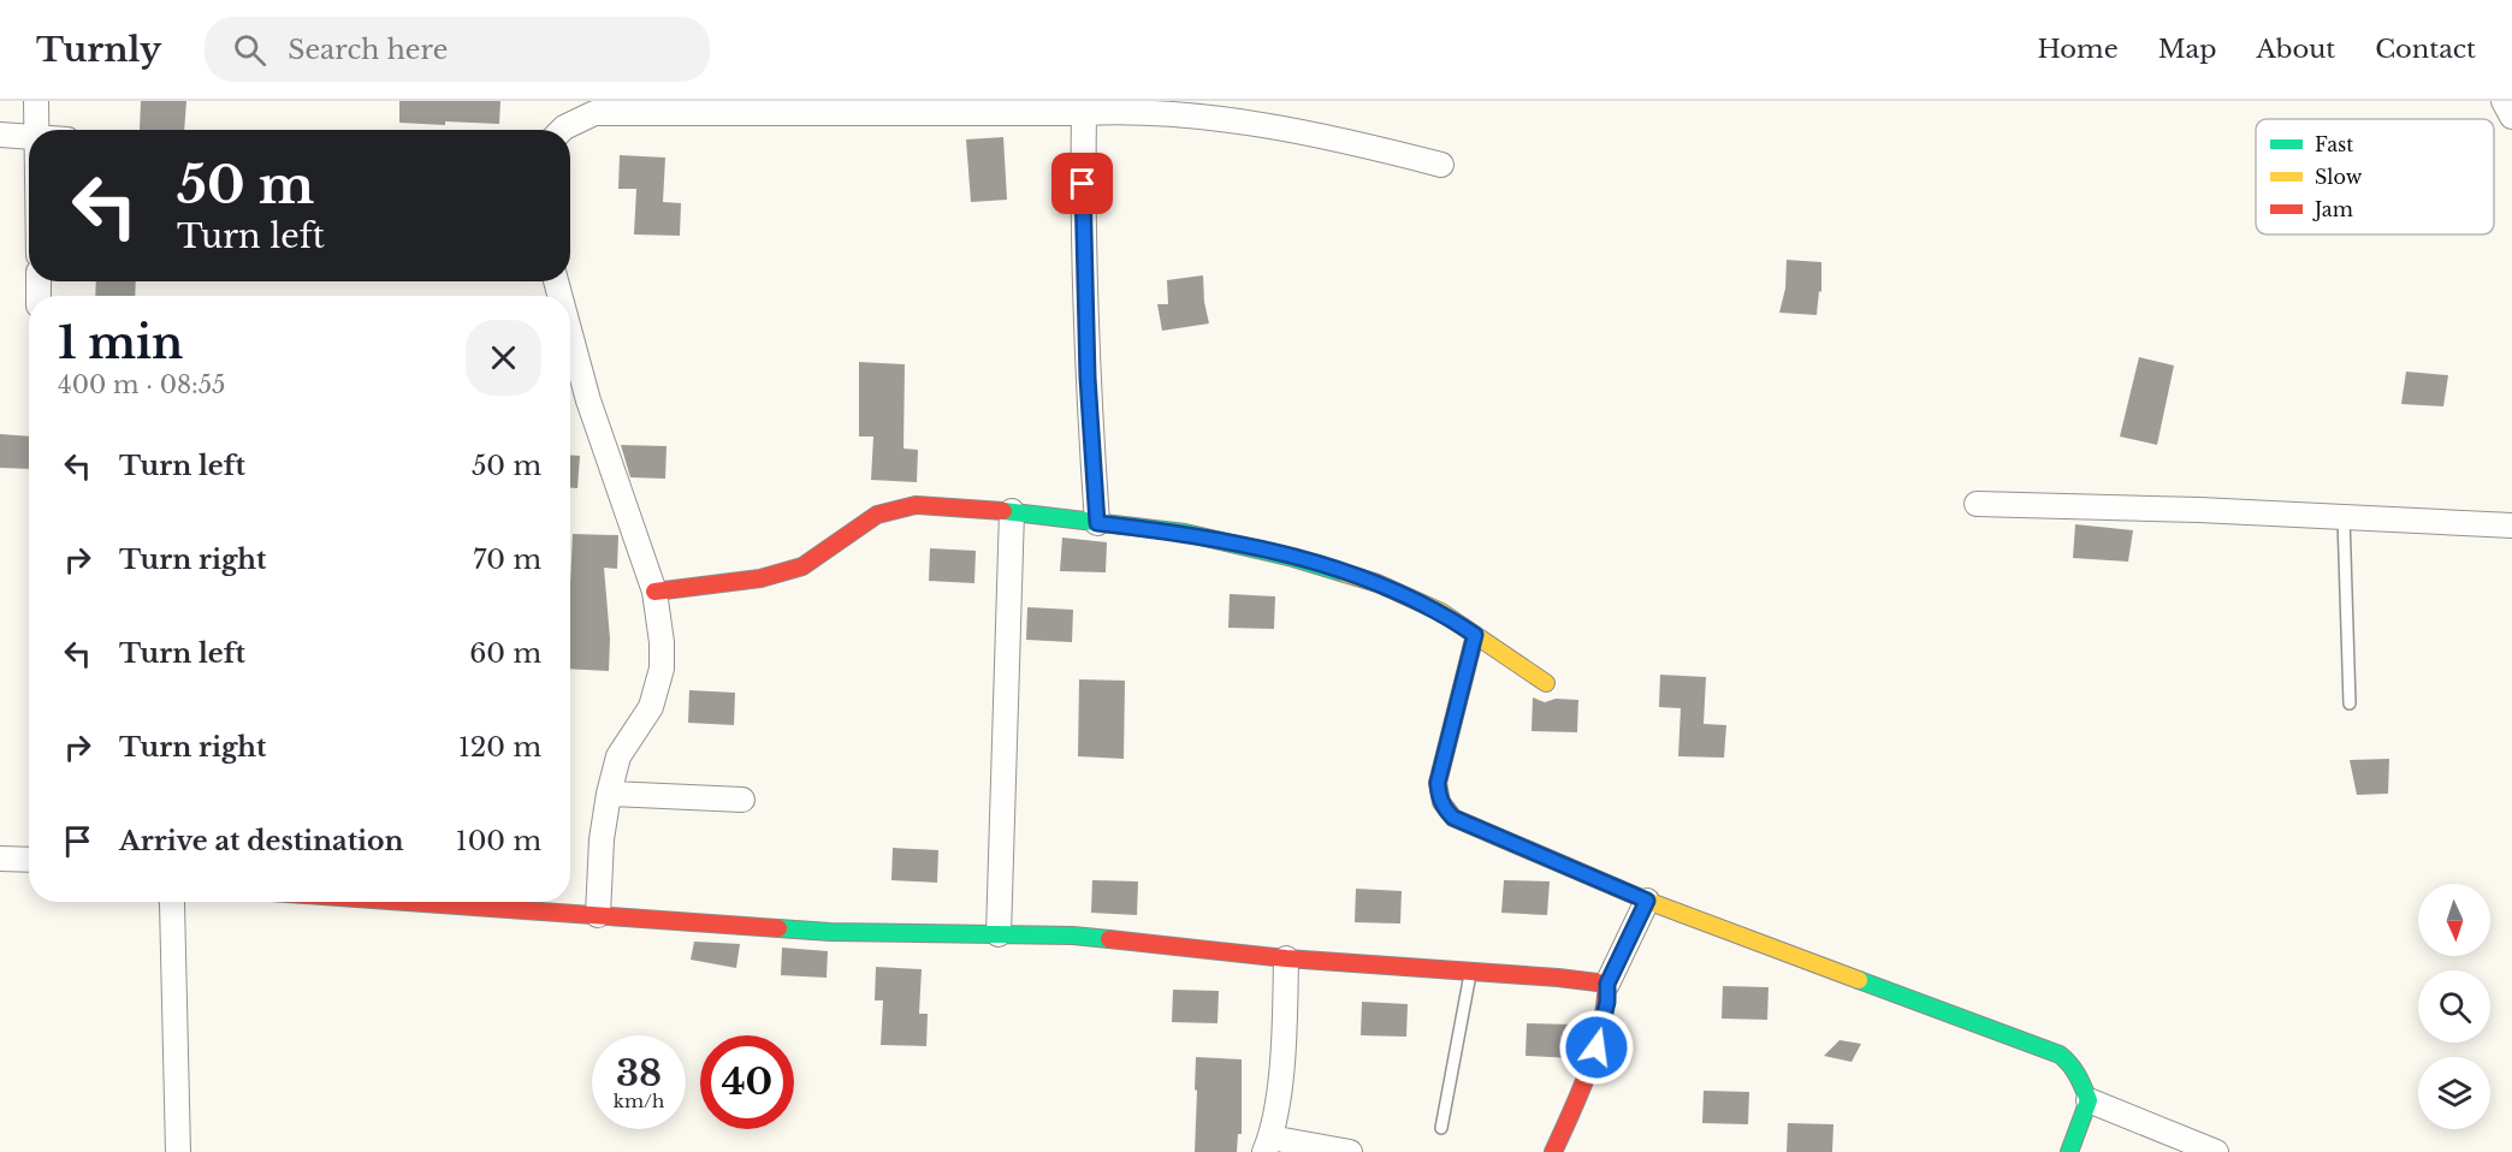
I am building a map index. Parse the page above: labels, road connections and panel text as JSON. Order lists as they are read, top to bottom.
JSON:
{
  "legend": ["Fast", "Slow", "Jam"],
  "north": "bottom",
  "page": {
    "header": "Turnly",
    "search": "Search here",
    "nav": [
      "Home",
      "Map",
      "About",
      "Contact"
    ],
    "turn": ["50 m", "Turn left"],
    "heading": ["1 min", "400 m · 08:55"],
    "list": [
      {
        "name": "Turn left",
        "value": "50 m"
      },
      {
        "name": "Turn right",
        "value": "70 m"
      },
      {
        "name": "Turn left",
        "value": "60 m"
      },
      {
        "name": "Turn right",
        "value": "120 m"
      },
      {
        "name": "Arrive at destination",
        "value": "100 m"
      }
    ],
    "speed": "38 km/h",
    "limit": "40"
  }
}
